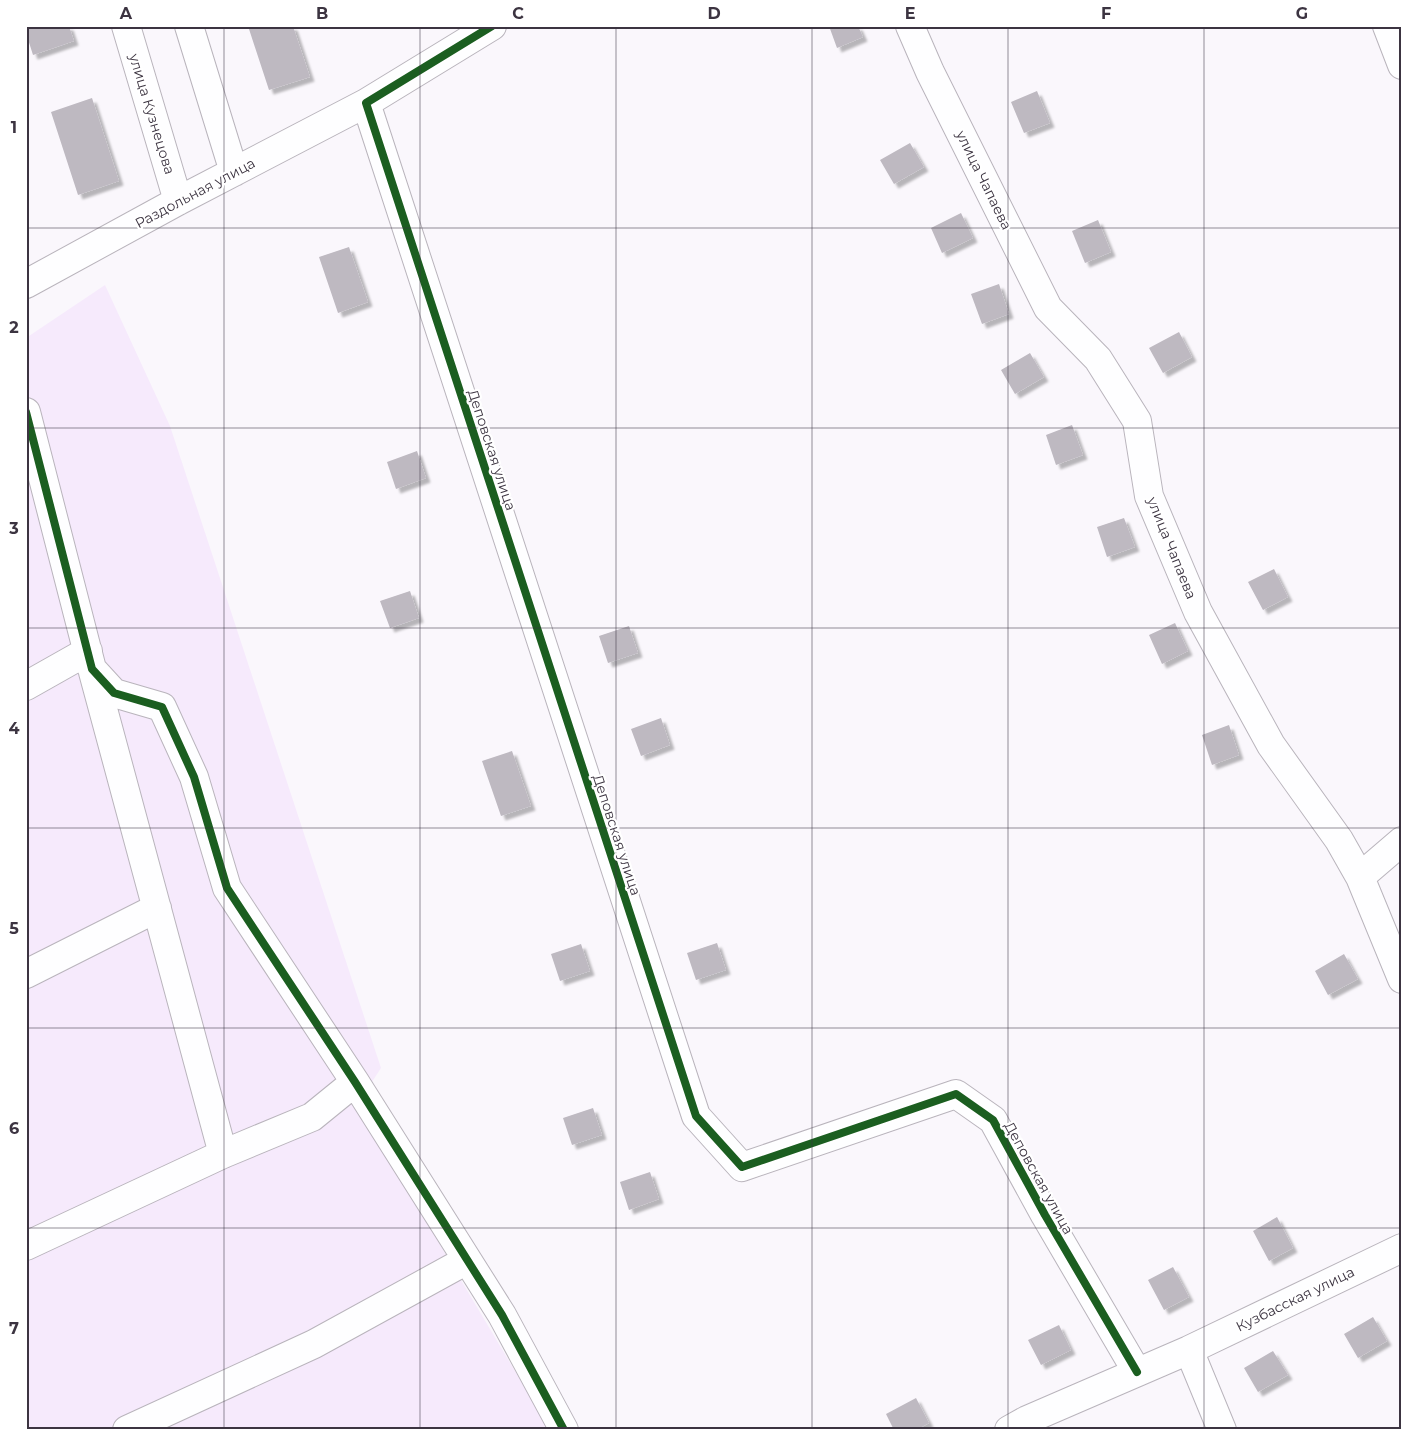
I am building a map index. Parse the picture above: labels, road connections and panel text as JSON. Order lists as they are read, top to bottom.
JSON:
{
  "streets": {
    "street": [
      "улица Кузнецова",
      "улица Чапаева",
      "Раздольная улица",
      "Деповская улица",
      "Кузбасская улица"
    ]
  },
  "crossings": [
    ["улица Кузнецова", "Раздольная улица"],
    ["Раздольная улица", "Деповская улица"],
    ["Деповская улица", "Кузбасская улица"]
  ],
  "grid": {
    "columns": [
      "A",
      "B",
      "C",
      "D",
      "E",
      "F",
      "G"
    ],
    "rows": [
      "1",
      "2",
      "3",
      "4",
      "5",
      "6",
      "7"
    ]
  }
}
